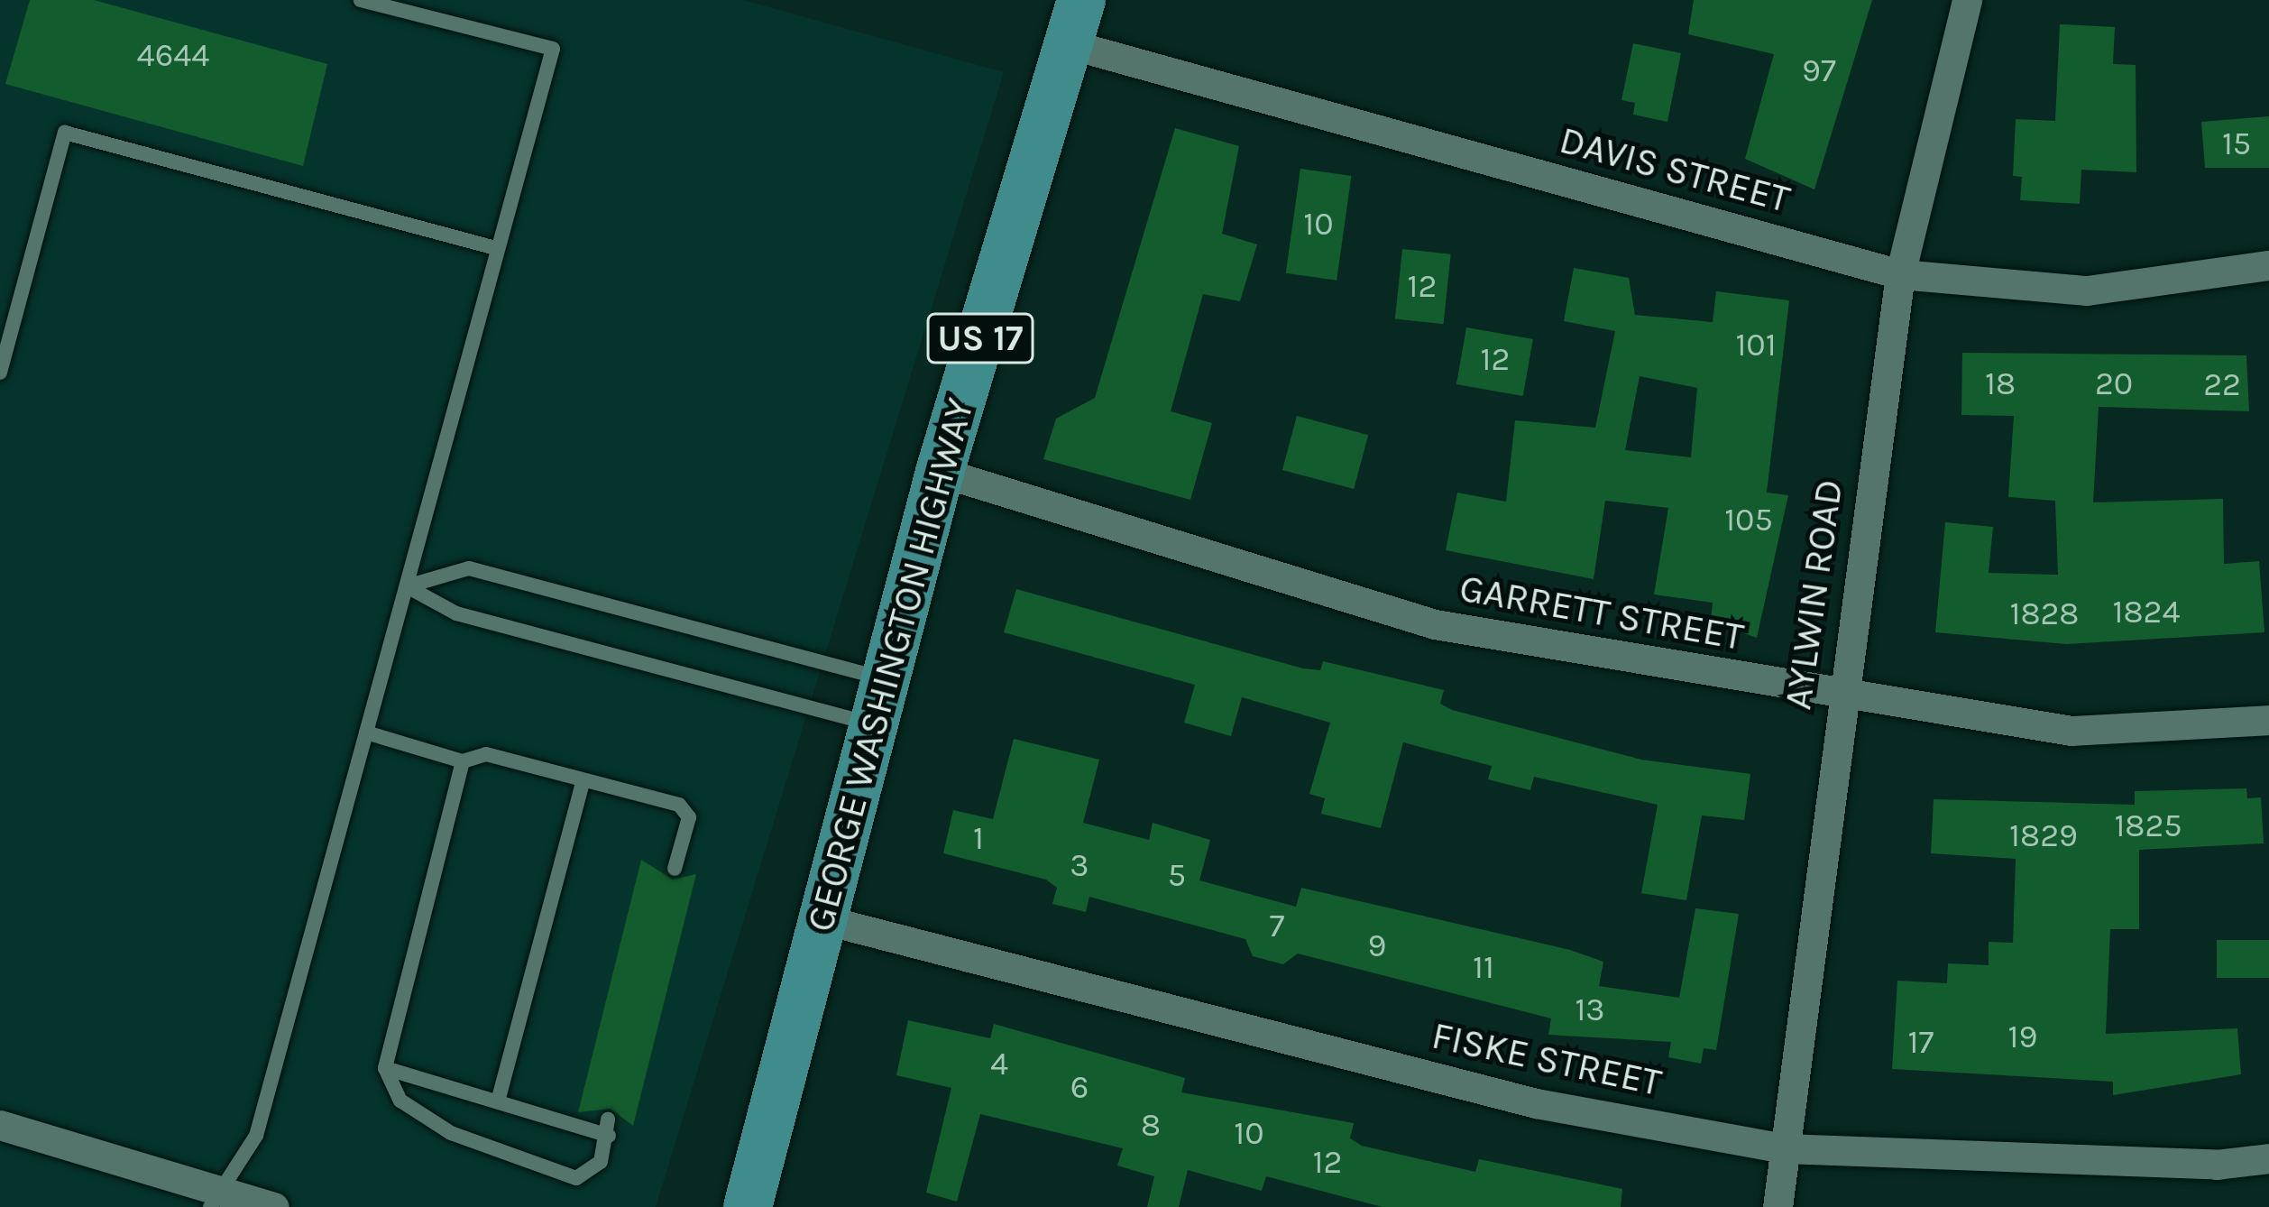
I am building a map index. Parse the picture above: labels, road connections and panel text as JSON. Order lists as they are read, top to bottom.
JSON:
{
  "streets": {
    "main road": ["US 17", "GEORGE WASHINGTON HIGHWAY"],
    "street": [
      "DAVIS STREET",
      "AYLWIN ROAD",
      "GARRETT STREET",
      "FISKE STREET"
    ]
  },
  "crossings": [
    ["DAVIS STREET", "AYLWIN ROAD"],
    ["DAVIS STREET", "GEORGE WASHINGTON HIGHWAY"],
    ["AYLWIN ROAD", "GARRETT STREET"],
    ["AYLWIN ROAD", "FISKE STREET"],
    ["GARRETT STREET", "GEORGE WASHINGTON HIGHWAY"],
    ["GEORGE WASHINGTON HIGHWAY", "FISKE STREET"]
  ],
  "house_numbers": [
    "4644",
    "97",
    "15",
    "10",
    "12",
    "101",
    "12",
    "18",
    "20",
    "22",
    "105",
    "1824",
    "1828",
    "1825",
    "1829",
    "1",
    "3",
    "5",
    "7",
    "9",
    "11",
    "13",
    "19",
    "17",
    "4",
    "6",
    "8",
    "10",
    "12"
  ]
}
